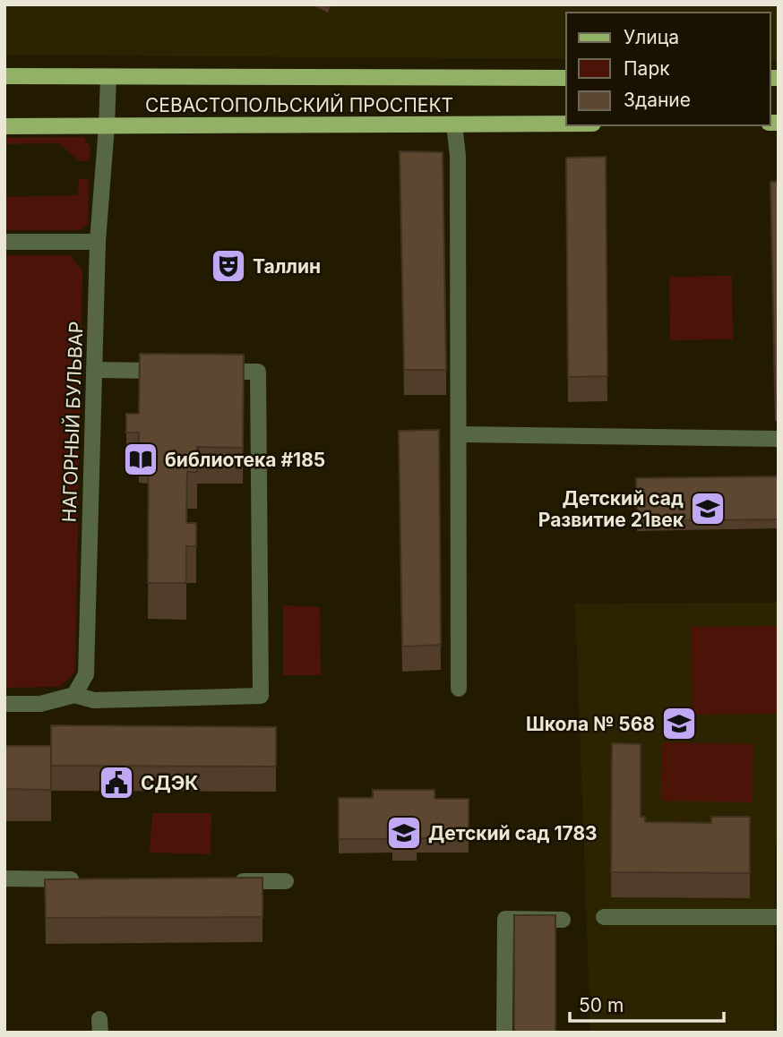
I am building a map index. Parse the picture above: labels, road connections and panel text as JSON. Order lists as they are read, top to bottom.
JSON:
{
  "streets": {
    "main road": ["СЕВАСТОПОЛЬСКИЙ ПРОСПЕКТ"],
    "street": ["НАГОРНЫЙ БУЛЬВАР"]
  },
  "crossings": [
    ["СЕВАСТОПОЛЬСКИЙ ПРОСПЕКТ", "НАГОРНЫЙ БУЛЬВАР"]
  ],
  "places": {
    "theatre": ["Таллин"],
    "library": ["библиотека #185"],
    "school or university": ["Детский сад Развитие 21век", "Школа № 568", "Детский сад 1783"],
    "public building": ["СДЭК"]
  },
  "legend": ["Улица", "Парк", "Здание"],
  "scale_bar": "50 m"
}
